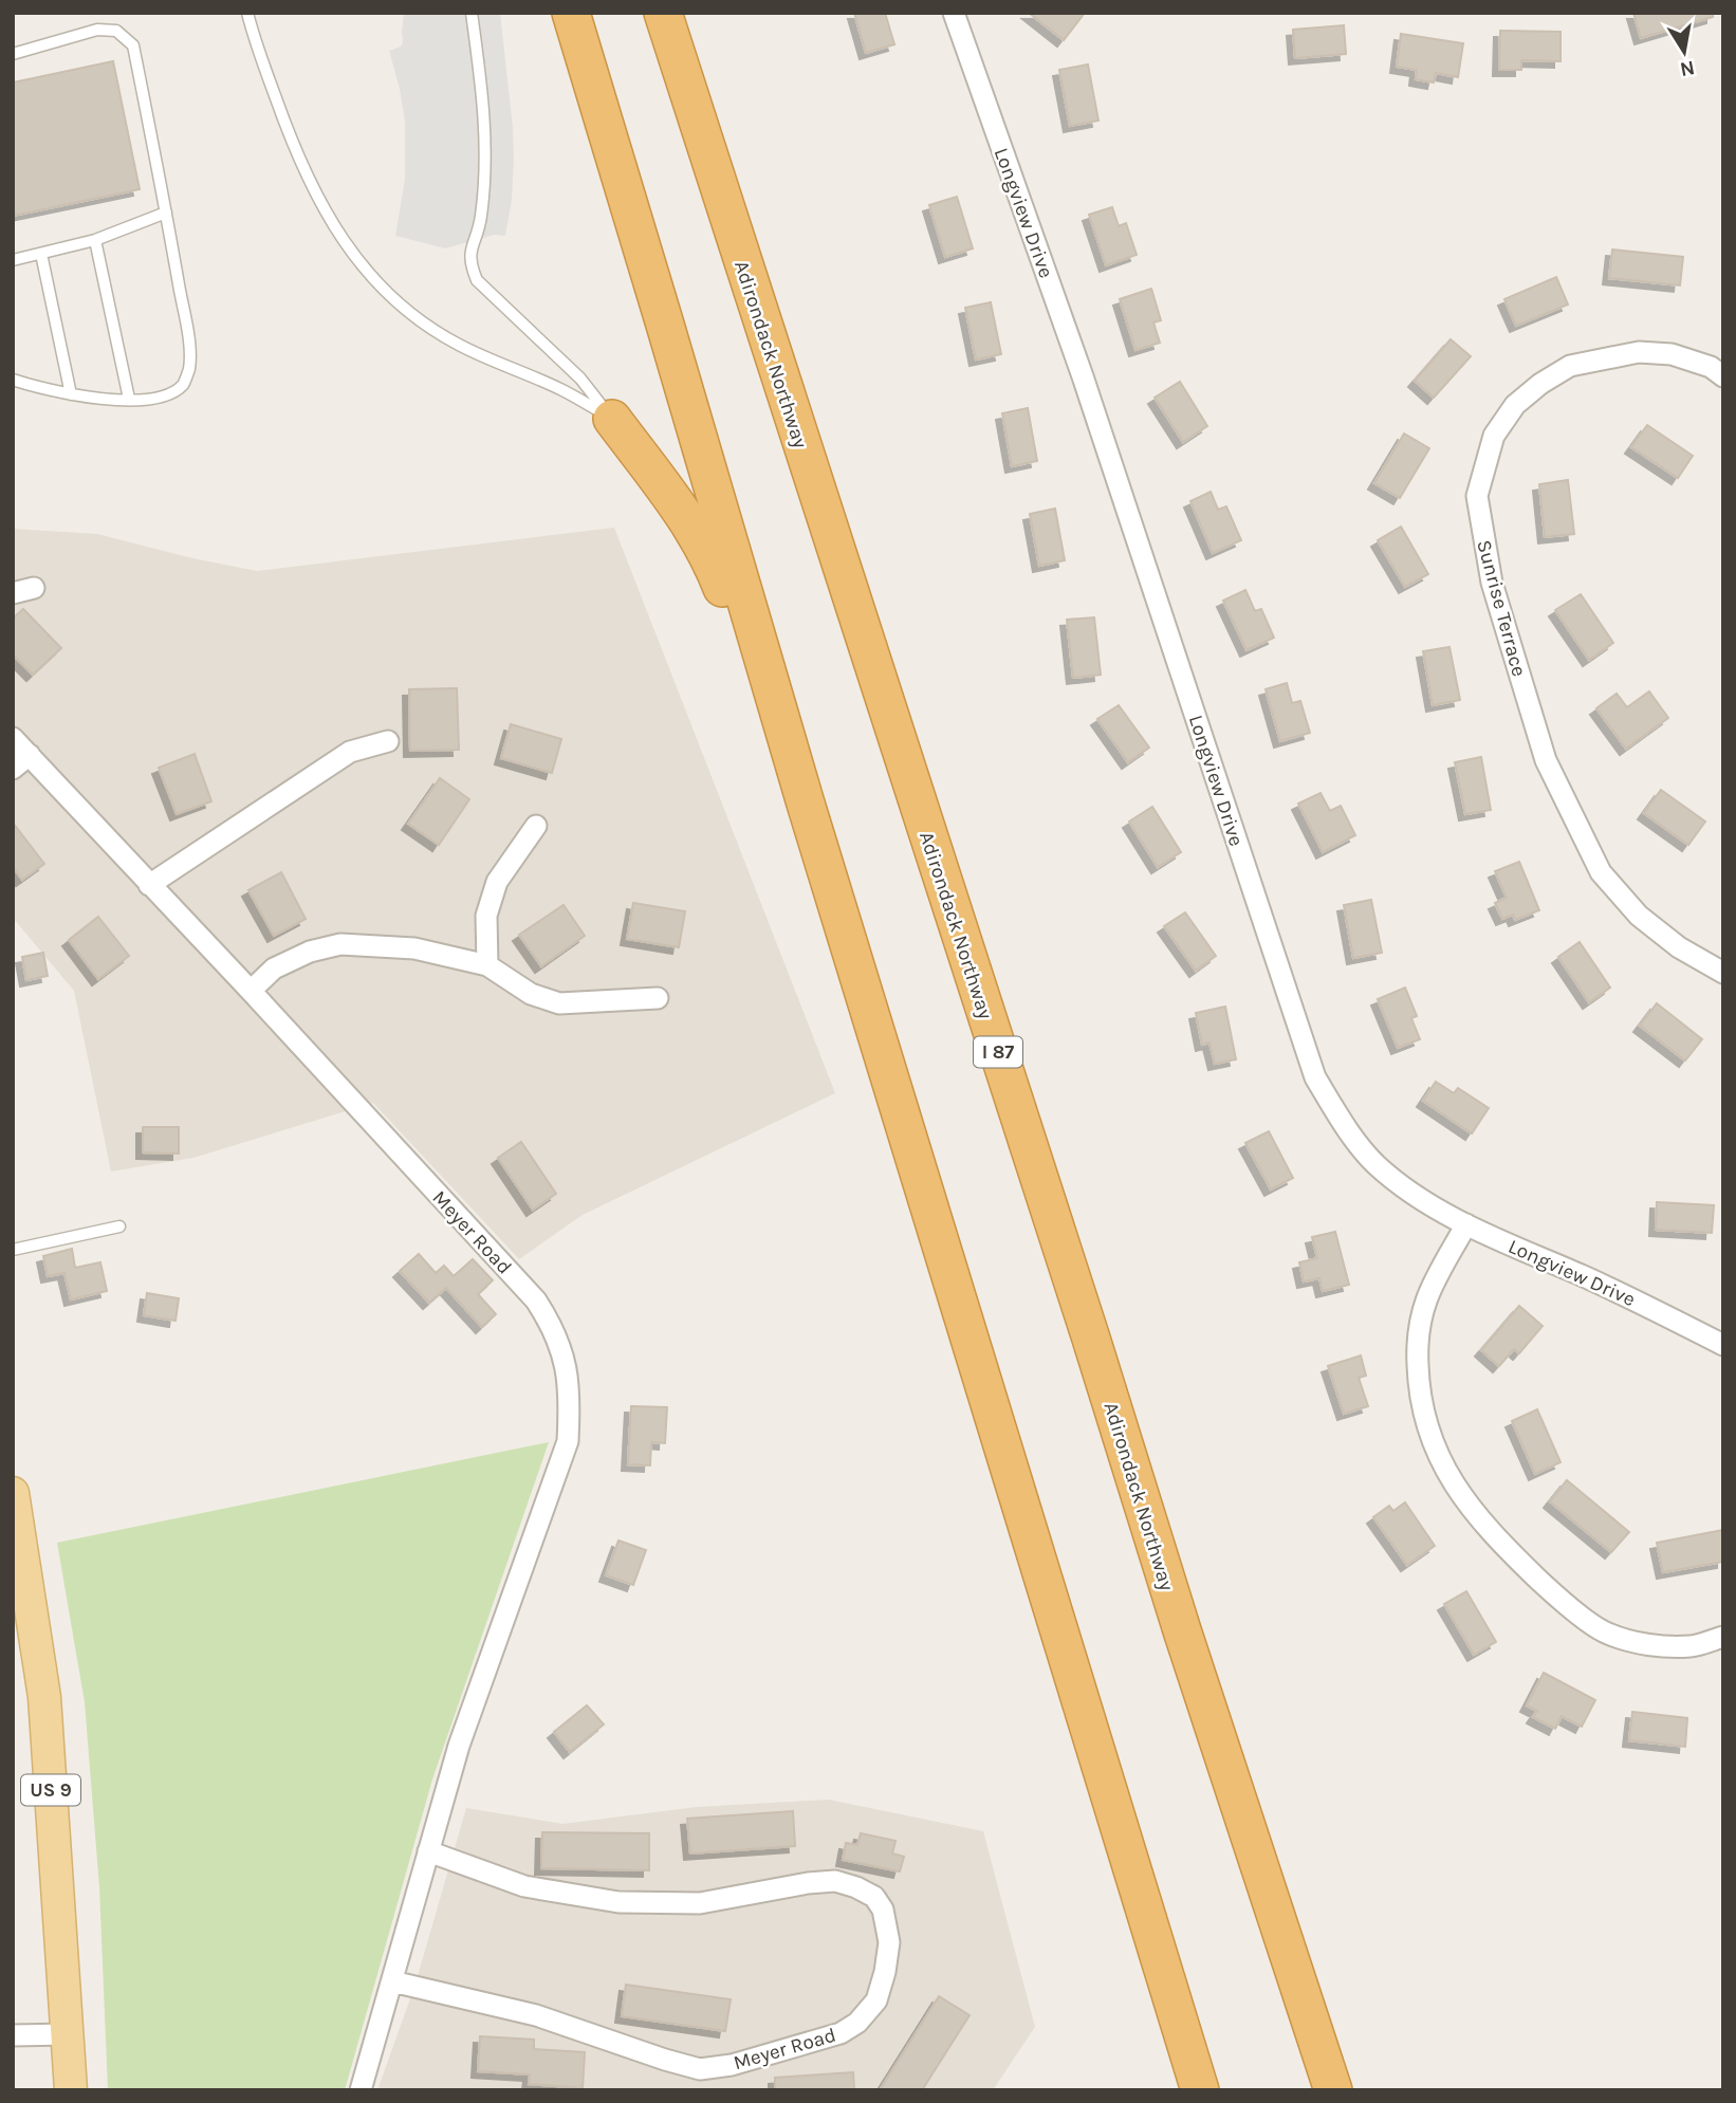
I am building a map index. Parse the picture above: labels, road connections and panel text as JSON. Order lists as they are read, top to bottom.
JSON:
{
  "streets": {
    "highway": ["Adirondack Northway", "I 87"],
    "main road": ["US 9"],
    "street": ["Longview Drive", "Sunrise Terrace", "Meyer Road"]
  },
  "north": "bottom"
}
